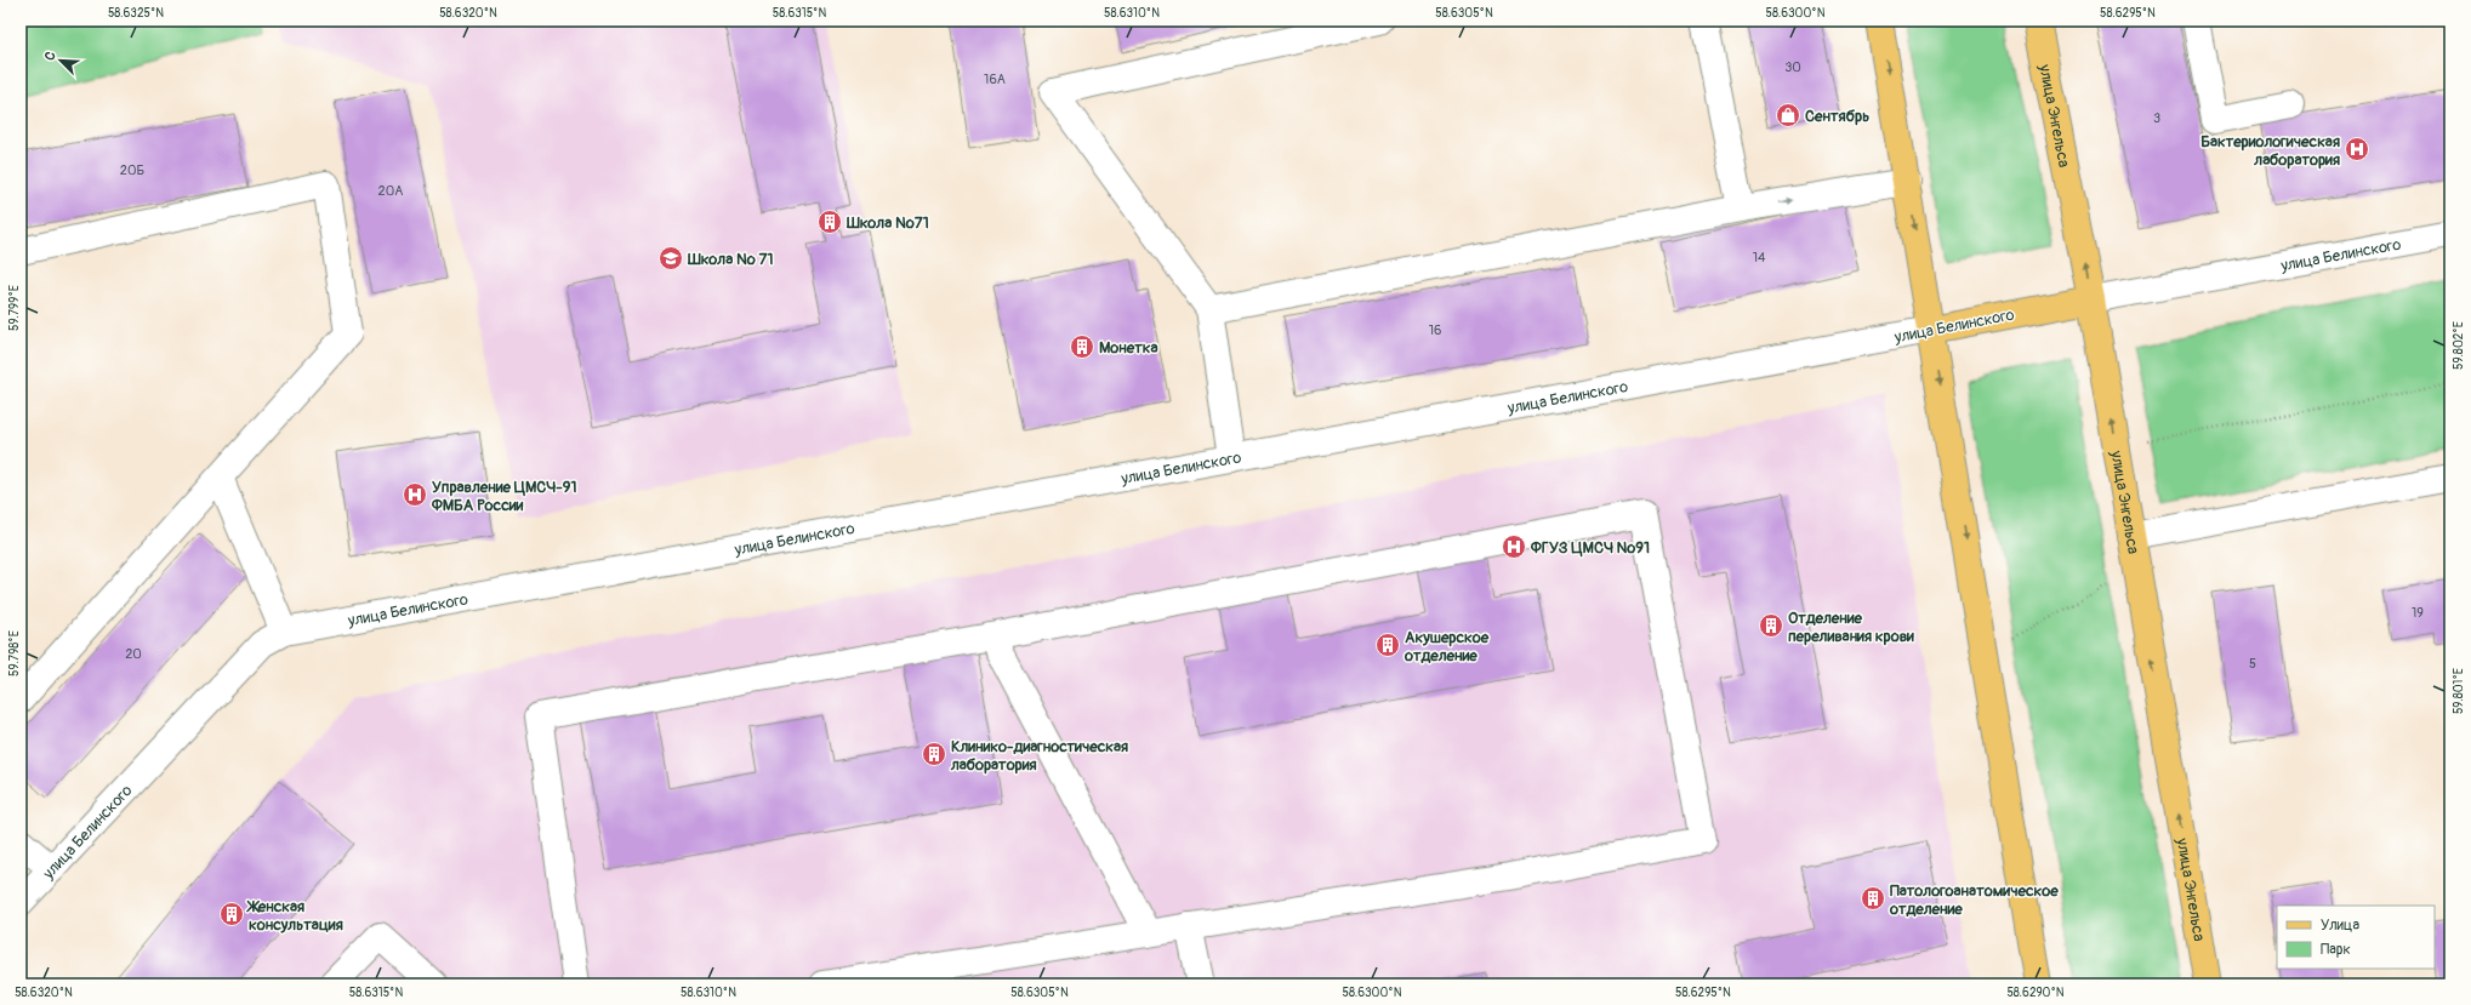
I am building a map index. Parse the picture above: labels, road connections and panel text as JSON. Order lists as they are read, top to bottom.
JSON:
{
  "streets": {
    "main road": ["улица Энгельса", "улица Белинского"]
  },
  "crossings": [
    ["улица Энгельса", "улица Белинского"]
  ],
  "places": {
    "shop": ["Сентябрь"],
    "hospital": ["Бактериологическая лаборатория", "Управление ЦМСЧ-91 ФМБА России", "ФГУЗ ЦМСЧ №91"],
    "building": [
      "Школа №71",
      "Монетка",
      "Отделение переливания крови",
      "Акушерское отделение",
      "Клинико-диагностическая лаборатория",
      "Патологоанатомическое отделение",
      "Женская консультация"
    ],
    "school or university": ["Школа № 71"]
  },
  "house_numbers": [
    "30",
    "16А",
    "3",
    "20Б",
    "20А",
    "14",
    "16",
    "19",
    "20",
    "5"
  ],
  "legend": ["Улица", "Парк"],
  "north": "top left",
  "coordinates": [
    "58.6325°N",
    "58.6320°N",
    "58.6315°N",
    "58.6310°N",
    "58.6305°N",
    "58.6300°N",
    "58.6295°N",
    "59.799°E",
    "59.802°E",
    "59.798°E",
    "59.801°E",
    "58.6290°N"
  ]
}
